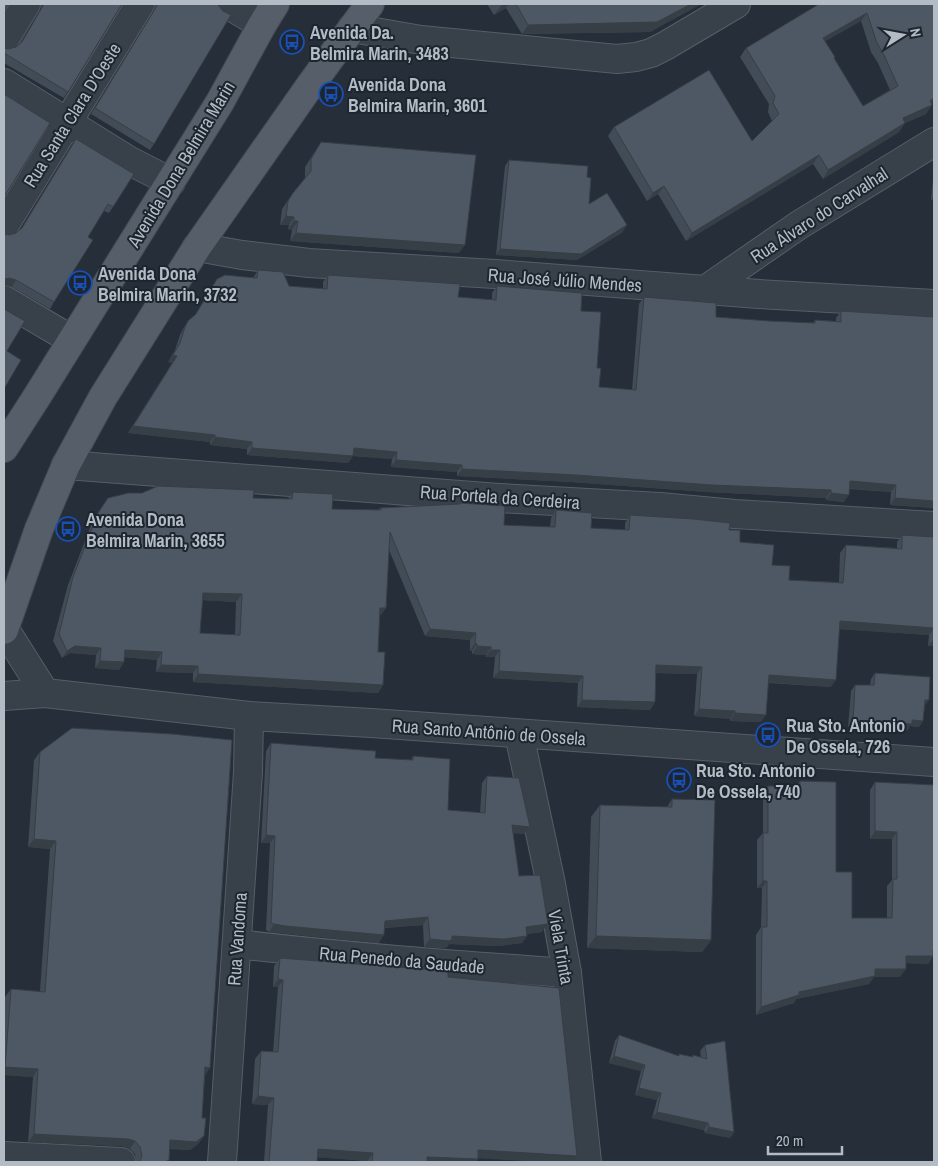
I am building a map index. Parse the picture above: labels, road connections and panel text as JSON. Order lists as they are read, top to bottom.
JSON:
{
  "streets": {
    "main road": ["Avenida Dona Belmira Marin"],
    "street": [
      "Rua Santa Clara D'Oeste",
      "Rua Álvaro do Carvalhal",
      "Rua José Júlio Mendes",
      "Rua Portela da Cerdeira",
      "Rua Santo Antônio de Ossela",
      "Rua Vandoma",
      "Viela Trinta",
      "Rua Penedo da Saudade"
    ]
  },
  "crossings": [
    ["Rua Álvaro do Carvalhal", "Rua José Júlio Mendes"],
    ["Rua Santo Antônio de Ossela", "Rua Vandoma"],
    ["Rua Santo Antônio de Ossela", "Viela Trinta"],
    ["Rua Vandoma", "Rua Penedo da Saudade"],
    ["Viela Trinta", "Rua Penedo da Saudade"]
  ],
  "places": {
    "bus stop": [
      "Avenida Da. Belmira Marin, 3483",
      "Avenida Dona Belmira Marin, 3601",
      "Avenida Dona Belmira Marin, 3732",
      "Avenida Dona Belmira Marin, 3655",
      "Rua Sto. Antonio De Ossela, 726",
      "Rua Sto. Antonio De Ossela, 740"
    ]
  },
  "scale_bar": "20 m",
  "north": "right"
}
